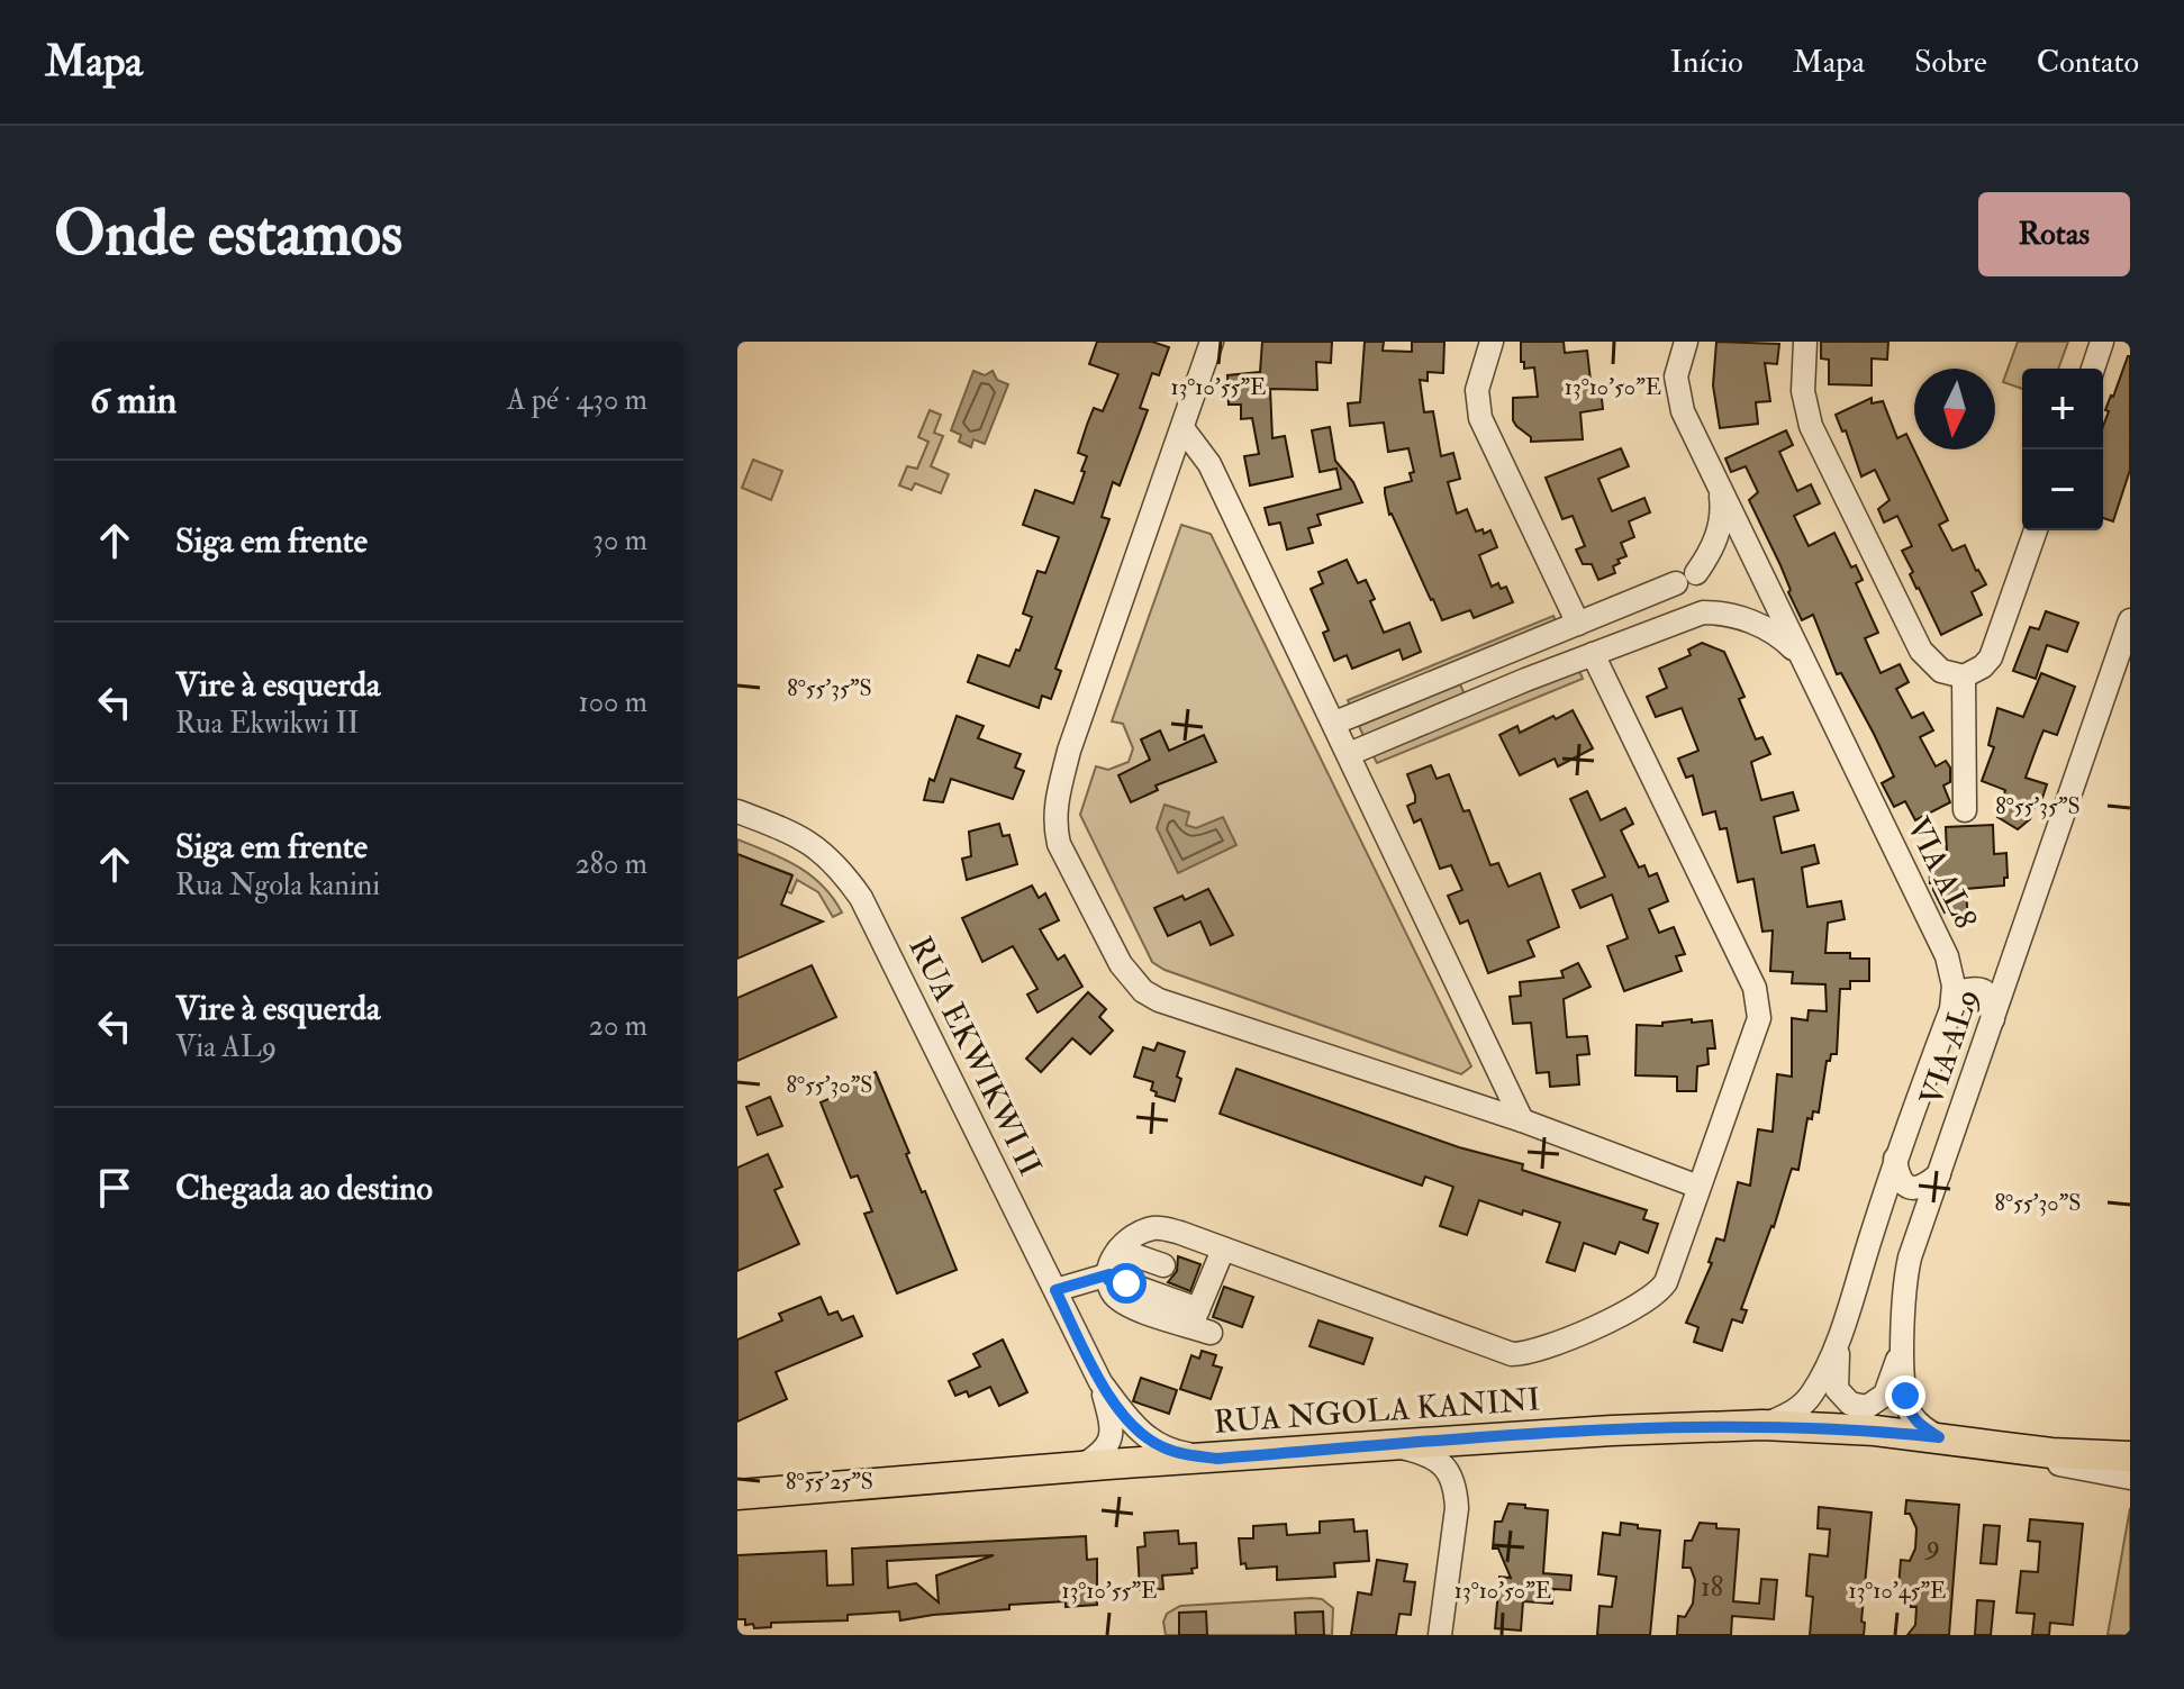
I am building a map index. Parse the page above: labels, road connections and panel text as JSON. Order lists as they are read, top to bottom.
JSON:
{
  "streets": {
    "main road": ["RUA NGOLA KANINI"],
    "street": ["VIA AL8", "VIA AL9", "RUA EKWIKWI II"]
  },
  "crossings": [
    ["VIA AL8", "RUA NGOLA KANINI"],
    ["VIA AL9", "RUA NGOLA KANINI"],
    ["RUA EKWIKWI II", "RUA NGOLA KANINI"]
  ],
  "house_numbers": ["9", "18"],
  "north": "bottom",
  "page": {
    "header": "Mapa",
    "nav": [
      "Início",
      "Mapa",
      "Sobre",
      "Contato"
    ],
    "buttons": "Rotas",
    "title": "Onde estamos",
    "heading": ["6 min", "A pé · 430 m"],
    "map_buttons": ["+", "−"],
    "list": [
      ["Siga em frente", "30 m"],
      ["Vire à esquerda", "Rua Ekwikwi II", "100 m"],
      ["Siga em frente", "Rua Ngola kanini", "280 m"],
      ["Vire à esquerda", "Via AL9", "20 m"],
      "Chegada ao destino"
    ]
  },
  "coordinates": [
    "13°10'55\"E",
    "13°10'50\"E",
    "8°55'35\"S",
    "8°55'30\"S",
    "8°55'25\"S",
    "13°10'45\"E"
  ]
}
